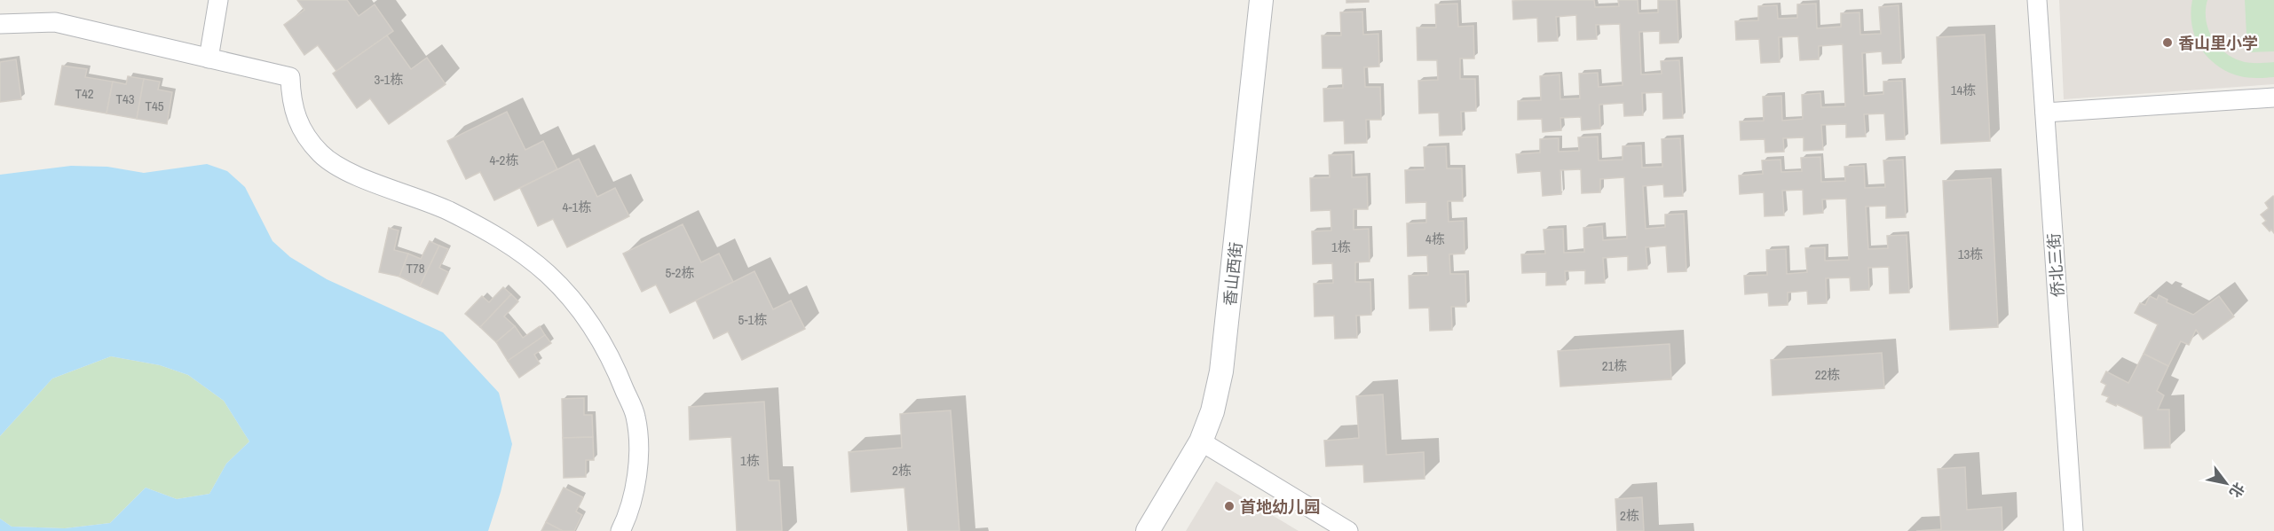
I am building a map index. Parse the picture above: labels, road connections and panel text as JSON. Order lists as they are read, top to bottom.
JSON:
{
  "streets": {
    "street": ["侨北三街", "香山西街"]
  },
  "places": ["香山里小学", "首地幼儿园"],
  "house_numbers": [
    "3-1栋",
    "14栋",
    "T42",
    "T43",
    "T45",
    "4-2栋",
    "4-1栋",
    "4栋",
    "1栋",
    "13栋",
    "T78",
    "5-2栋",
    "5-1栋",
    "21栋",
    "22栋",
    "1栋",
    "2栋",
    "2栋"
  ],
  "north": "bottom right"
}
